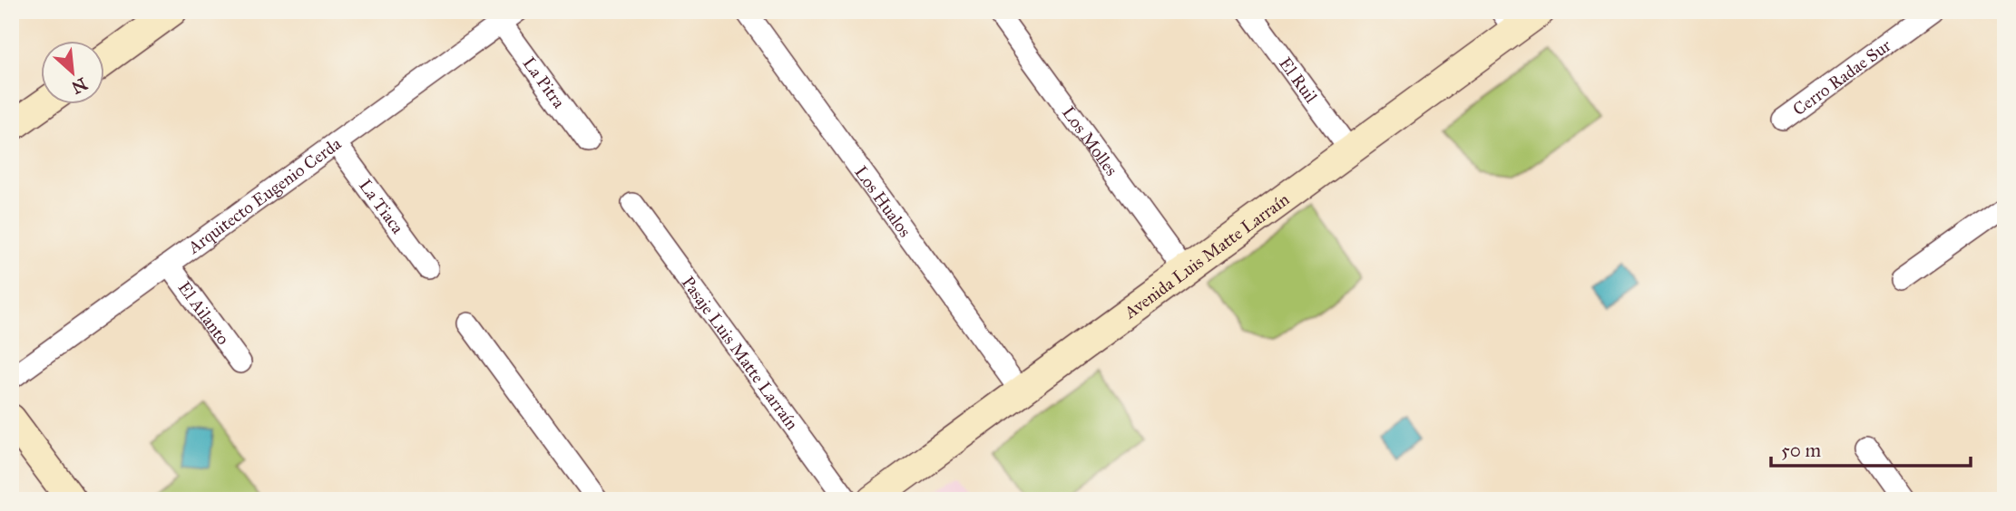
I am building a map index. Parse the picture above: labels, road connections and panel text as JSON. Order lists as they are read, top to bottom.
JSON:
{
  "streets": {
    "street": [
      "Cerro Radae Sur",
      "El Ruil",
      "La Pitra",
      "Los Molles",
      "Arquitecto Eugenio Cerda",
      "Los Hualos",
      "La Tiaca",
      "Avenida Luis Matte Larraín",
      "El Ailanto",
      "Pasaje Luis Matte Larraín"
    ]
  },
  "crossings": [
    ["El Ruil", "Avenida Luis Matte Larraín"],
    ["La Pitra", "Arquitecto Eugenio Cerda"],
    ["Los Molles", "Avenida Luis Matte Larraín"],
    ["Arquitecto Eugenio Cerda", "La Tiaca"],
    ["Arquitecto Eugenio Cerda", "El Ailanto"],
    ["Los Hualos", "Avenida Luis Matte Larraín"]
  ],
  "scale_bar": "50 m",
  "north": "bottom right"
}
